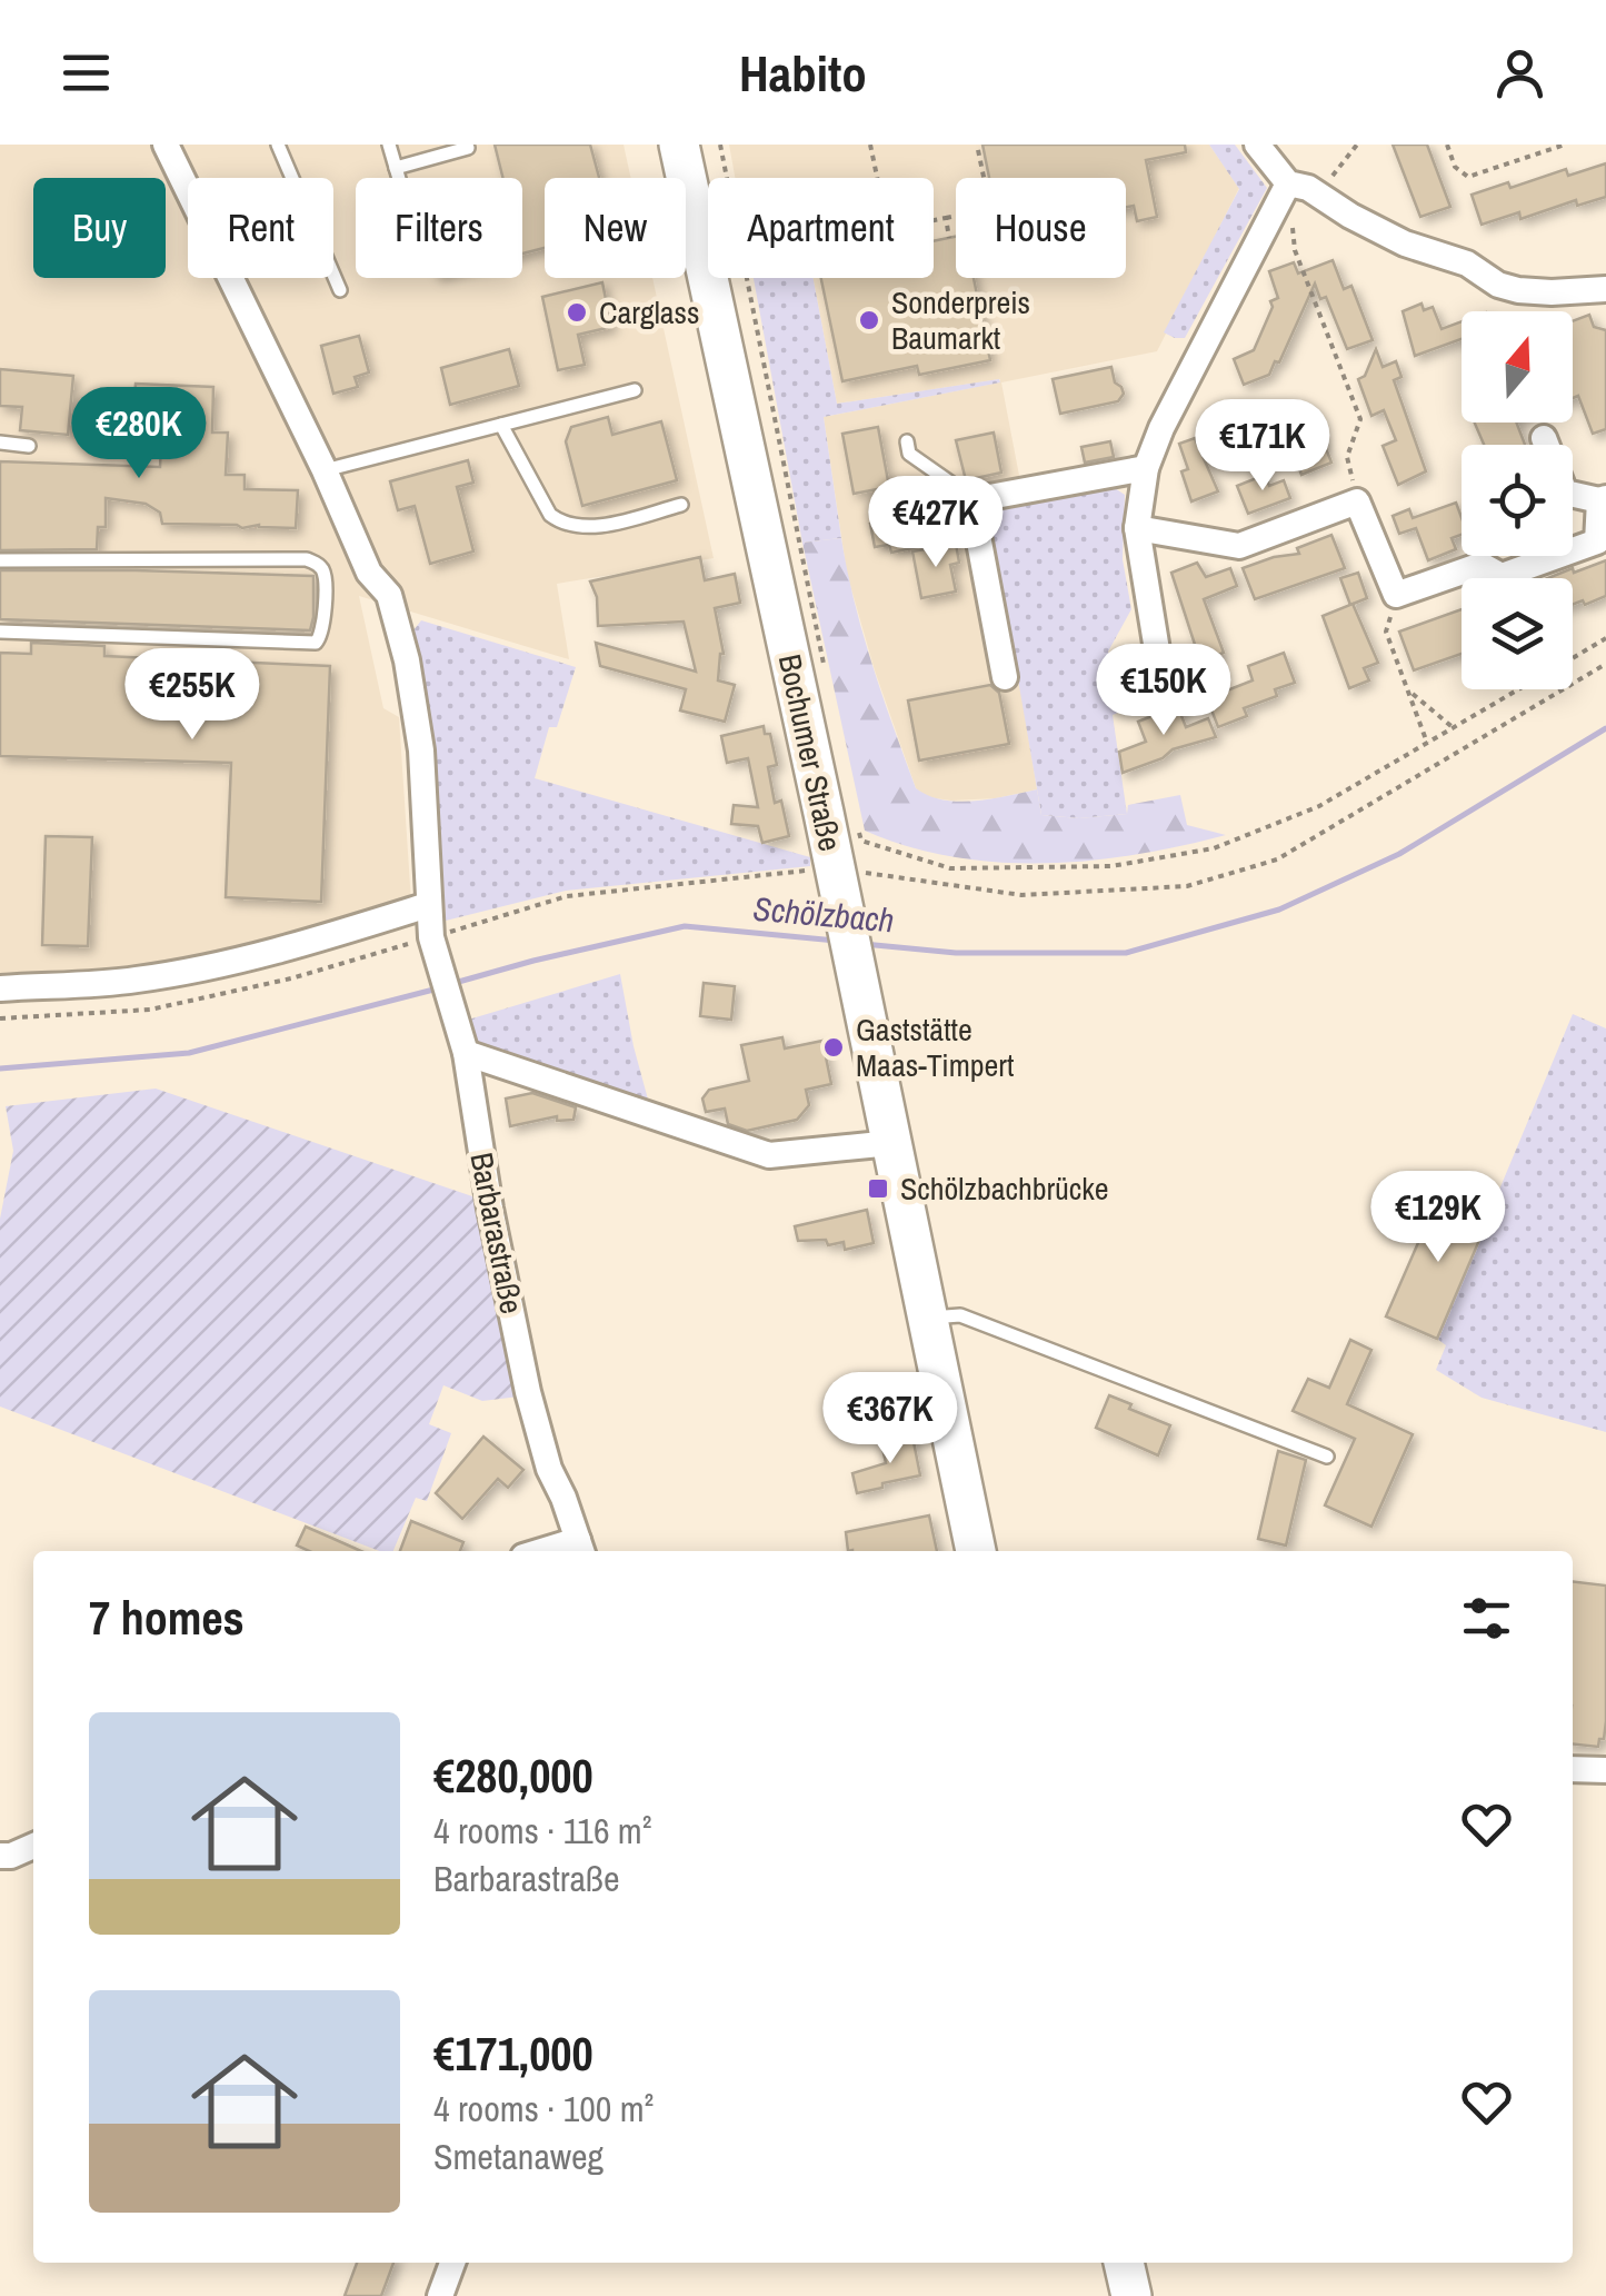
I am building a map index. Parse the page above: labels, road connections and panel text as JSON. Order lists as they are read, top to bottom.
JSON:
{
  "streets": {
    "main road": ["Bochumer Straße"],
    "street": ["Barbarastraße"]
  },
  "water": ["Schölzbach"],
  "places": {
    "other": ["Carglass", "Sonderpreis Baumarkt", "Gaststätte Maas-Timpert"],
    "transit": ["Schölzbachbrücke"]
  },
  "north": "top",
  "page": {
    "header": "Habito",
    "chip": [
      "Buy",
      "Rent",
      "Filters",
      "New",
      "Apartment",
      "House"
    ],
    "price": [
      "€280K",
      "€171K",
      "€427K",
      "€150K",
      "€255K",
      "€129K",
      "€367K"
    ],
    "heading": "7 homes",
    "list": [
      {
        "name": "€280,000",
        "note": "4 rooms · 116 m² · Barbarastraße"
      },
      {
        "name": "€171,000",
        "note": "4 rooms · 100 m² · Smetanaweg"
      }
    ]
  }
}
